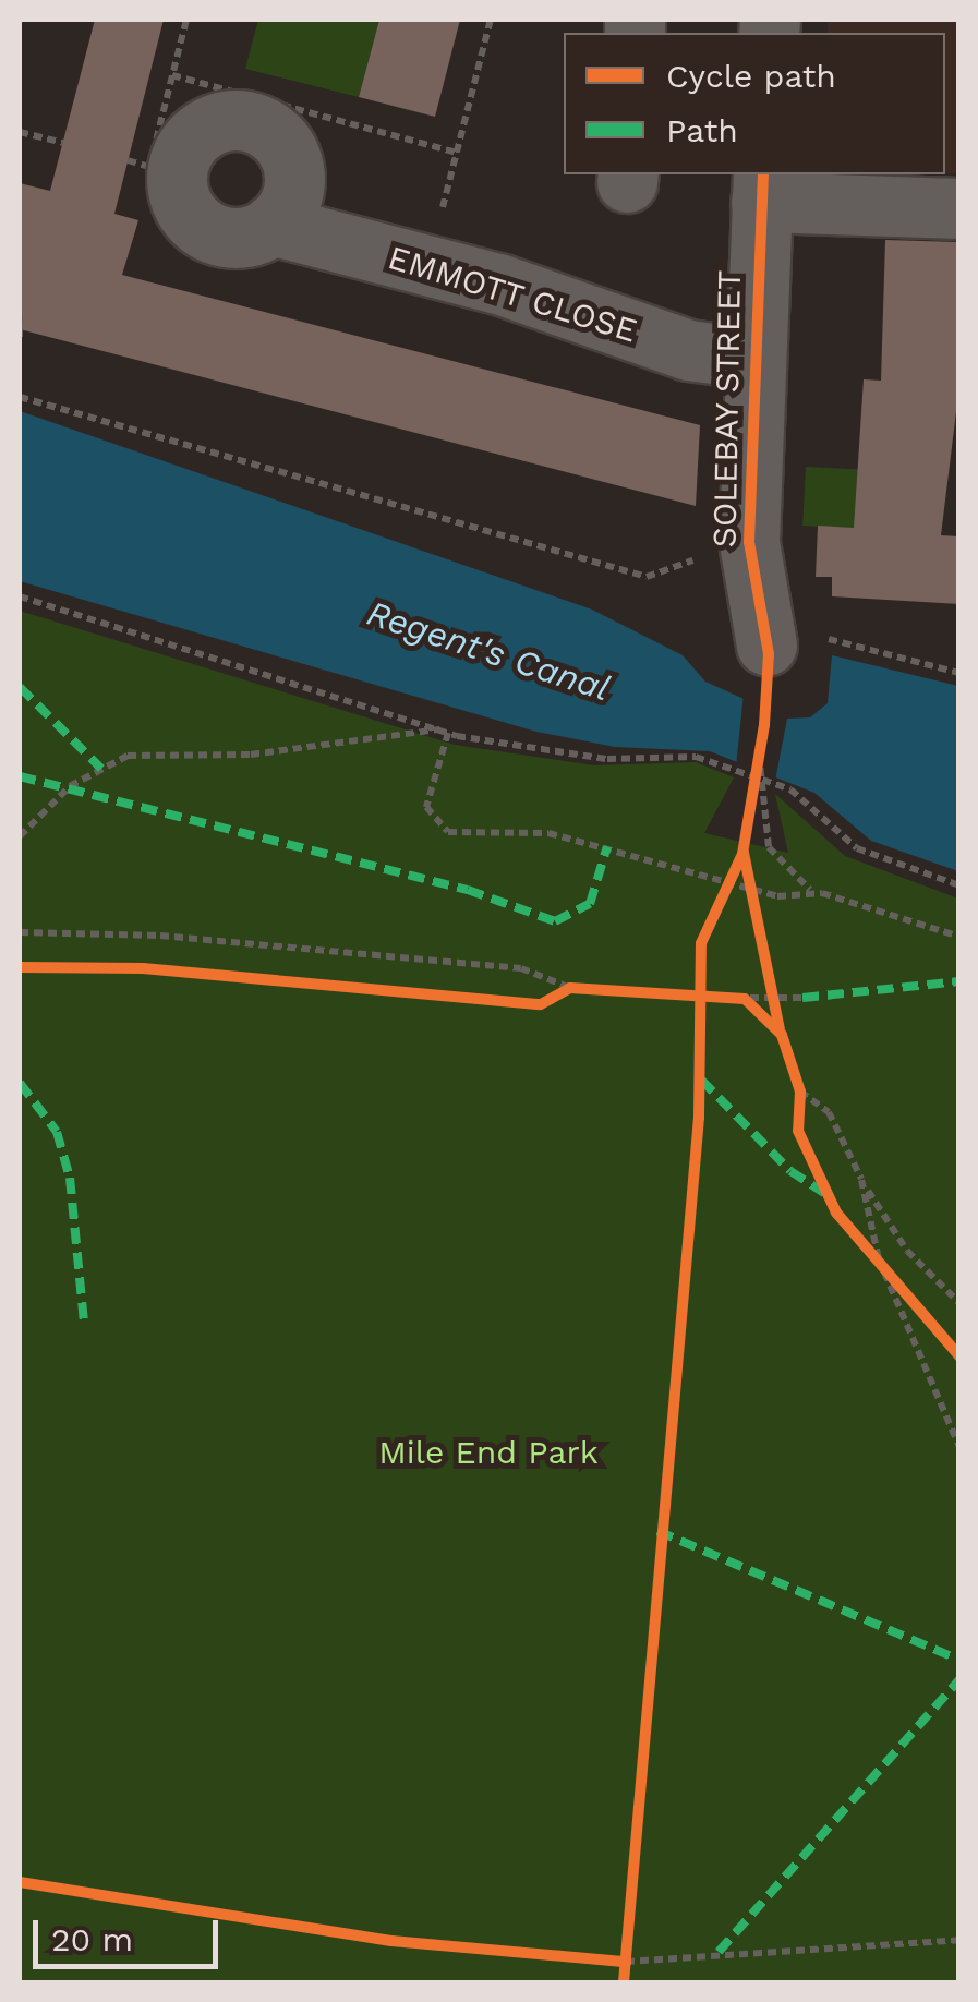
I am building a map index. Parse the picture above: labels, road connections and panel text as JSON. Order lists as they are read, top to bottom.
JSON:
{
  "streets": {
    "street": ["EMMOTT CLOSE", "SOLEBAY STREET"]
  },
  "crossings": [
    ["EMMOTT CLOSE", "SOLEBAY STREET"]
  ],
  "water": ["Regent's Canal"],
  "parks": ["Mile End Park"],
  "legend": ["Cycle path", "Path"],
  "scale_bar": "20 m"
}
